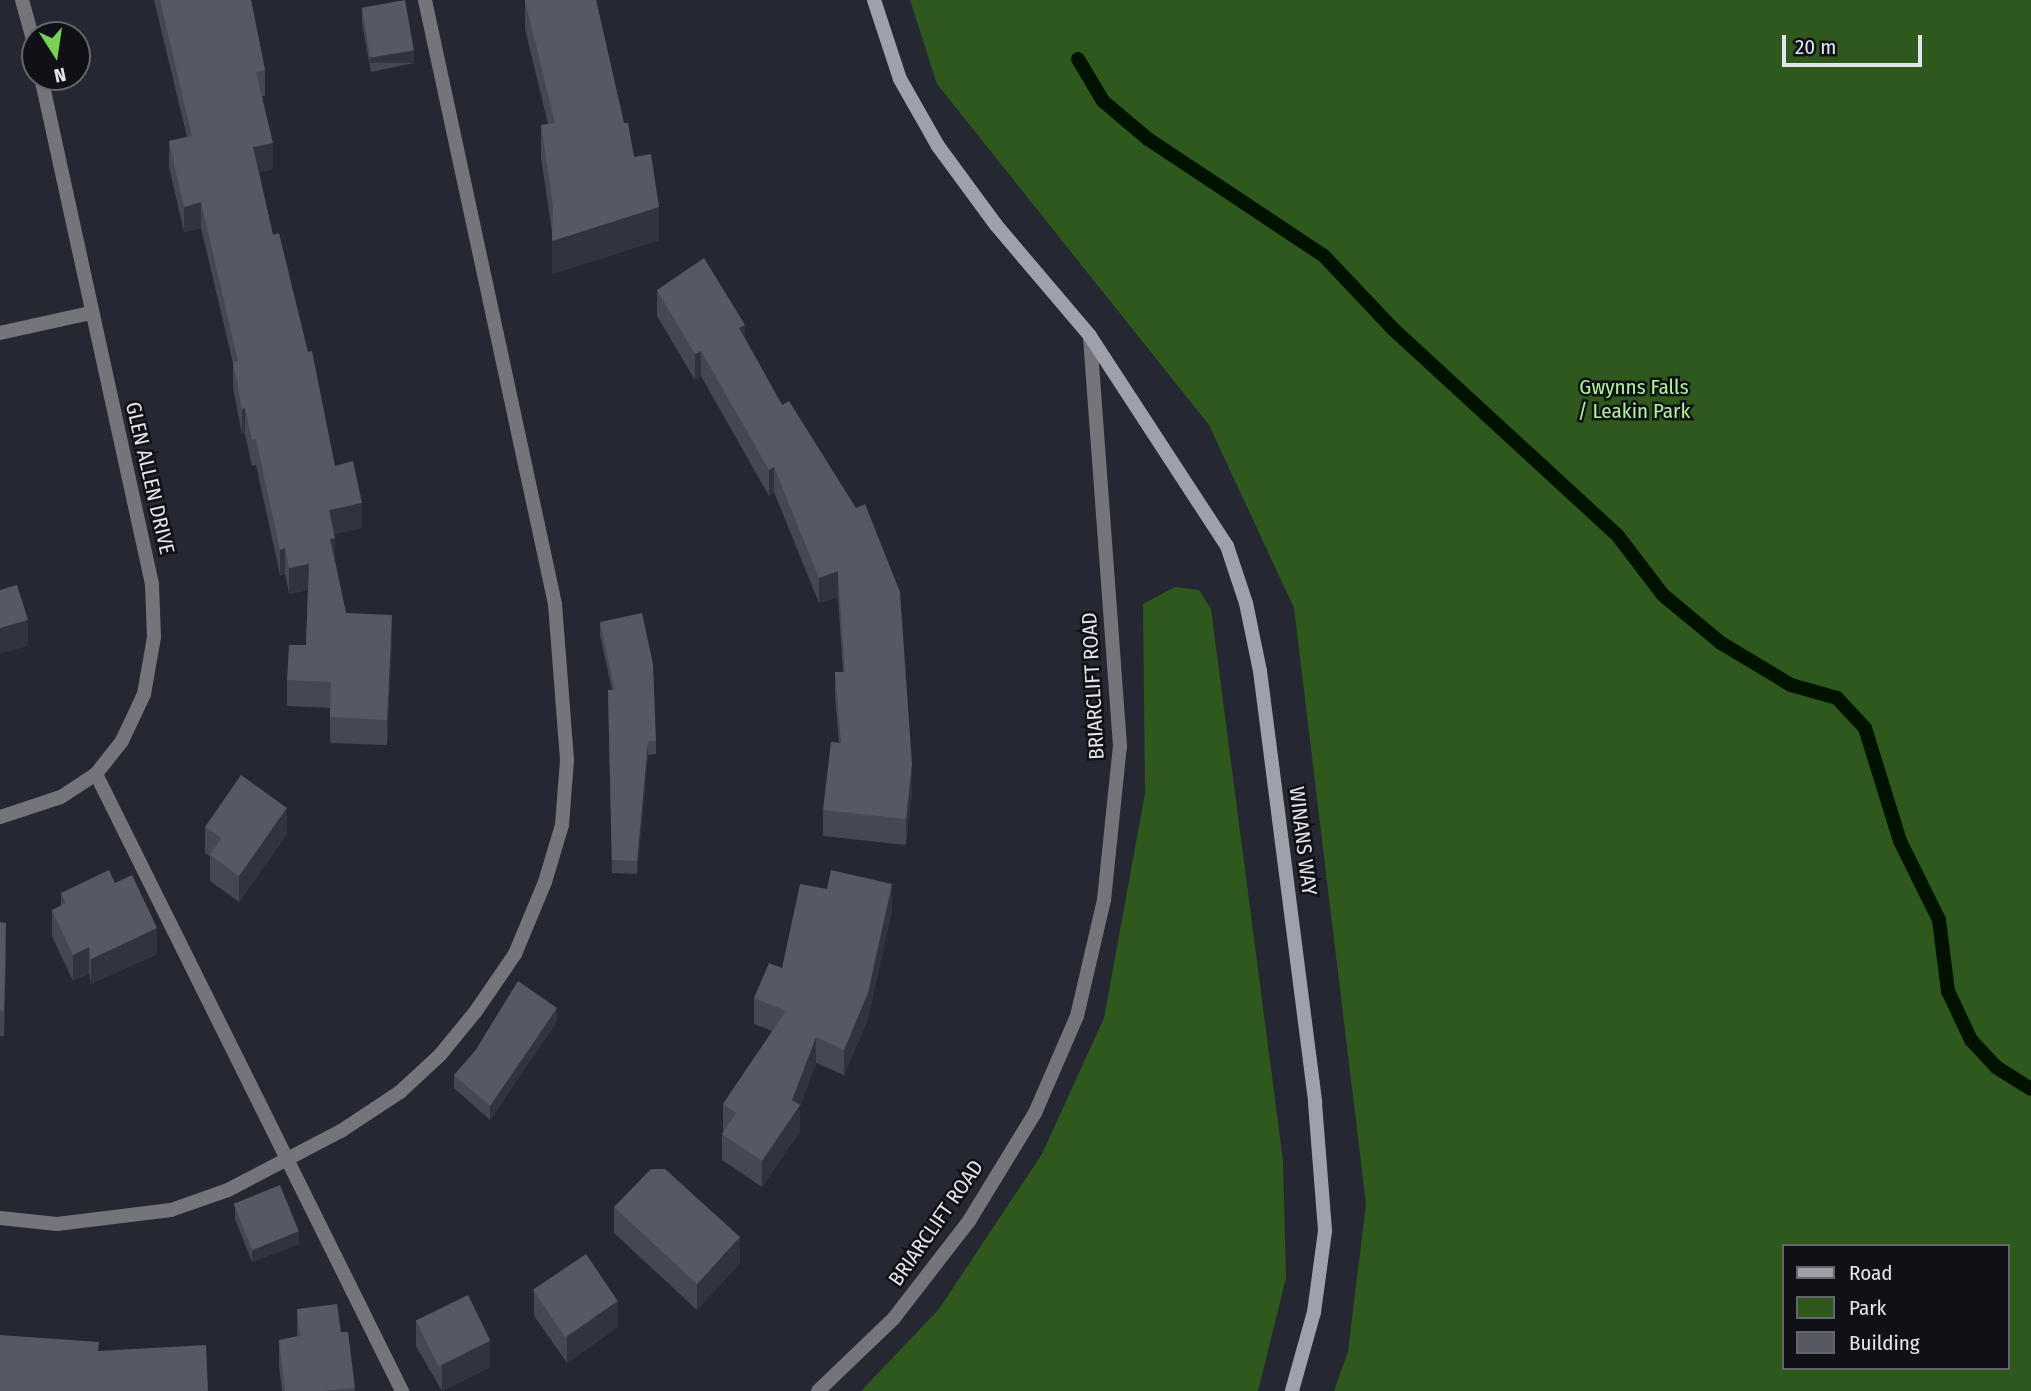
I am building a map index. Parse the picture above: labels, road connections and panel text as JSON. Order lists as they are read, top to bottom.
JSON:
{
  "streets": {
    "street": ["GLEN ALLEN DRIVE", "BRIARCLIFT ROAD", "WINANS WAY"]
  },
  "crossings": [
    ["BRIARCLIFT ROAD", "WINANS WAY"]
  ],
  "parks": ["Gwynns Falls / Leakin Park"],
  "legend": ["Road", "Park", "Building"],
  "scale_bar": "20 m",
  "north": "bottom"
}
